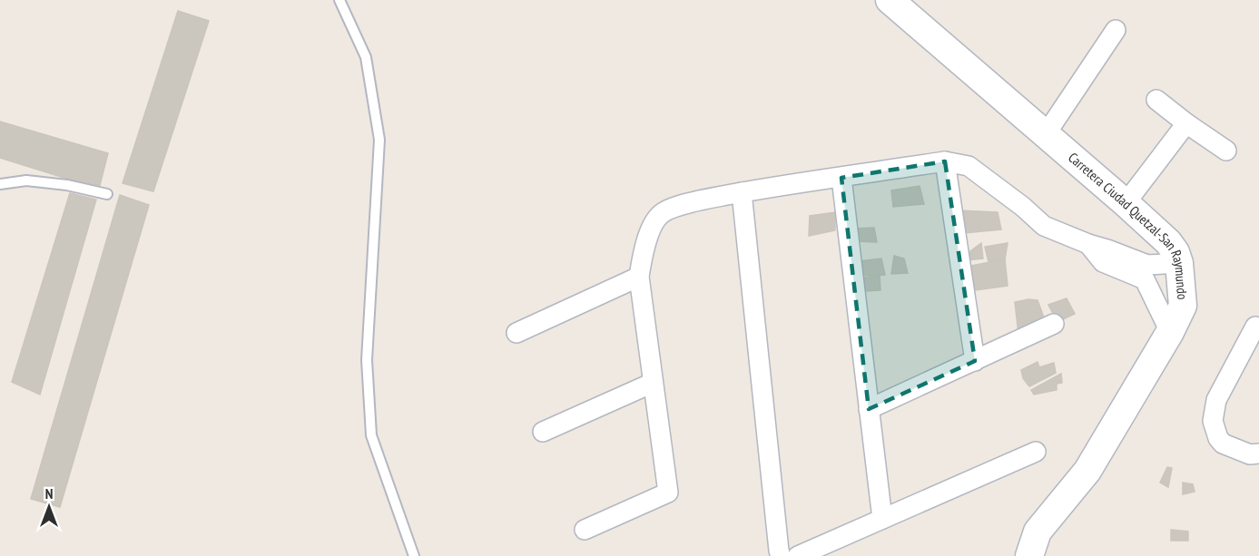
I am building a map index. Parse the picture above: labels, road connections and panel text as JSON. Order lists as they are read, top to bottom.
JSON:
{
  "streets": {
    "main road": ["Carretera Ciudad Quetzal-San Raymundo"]
  },
  "north": "top"
}
